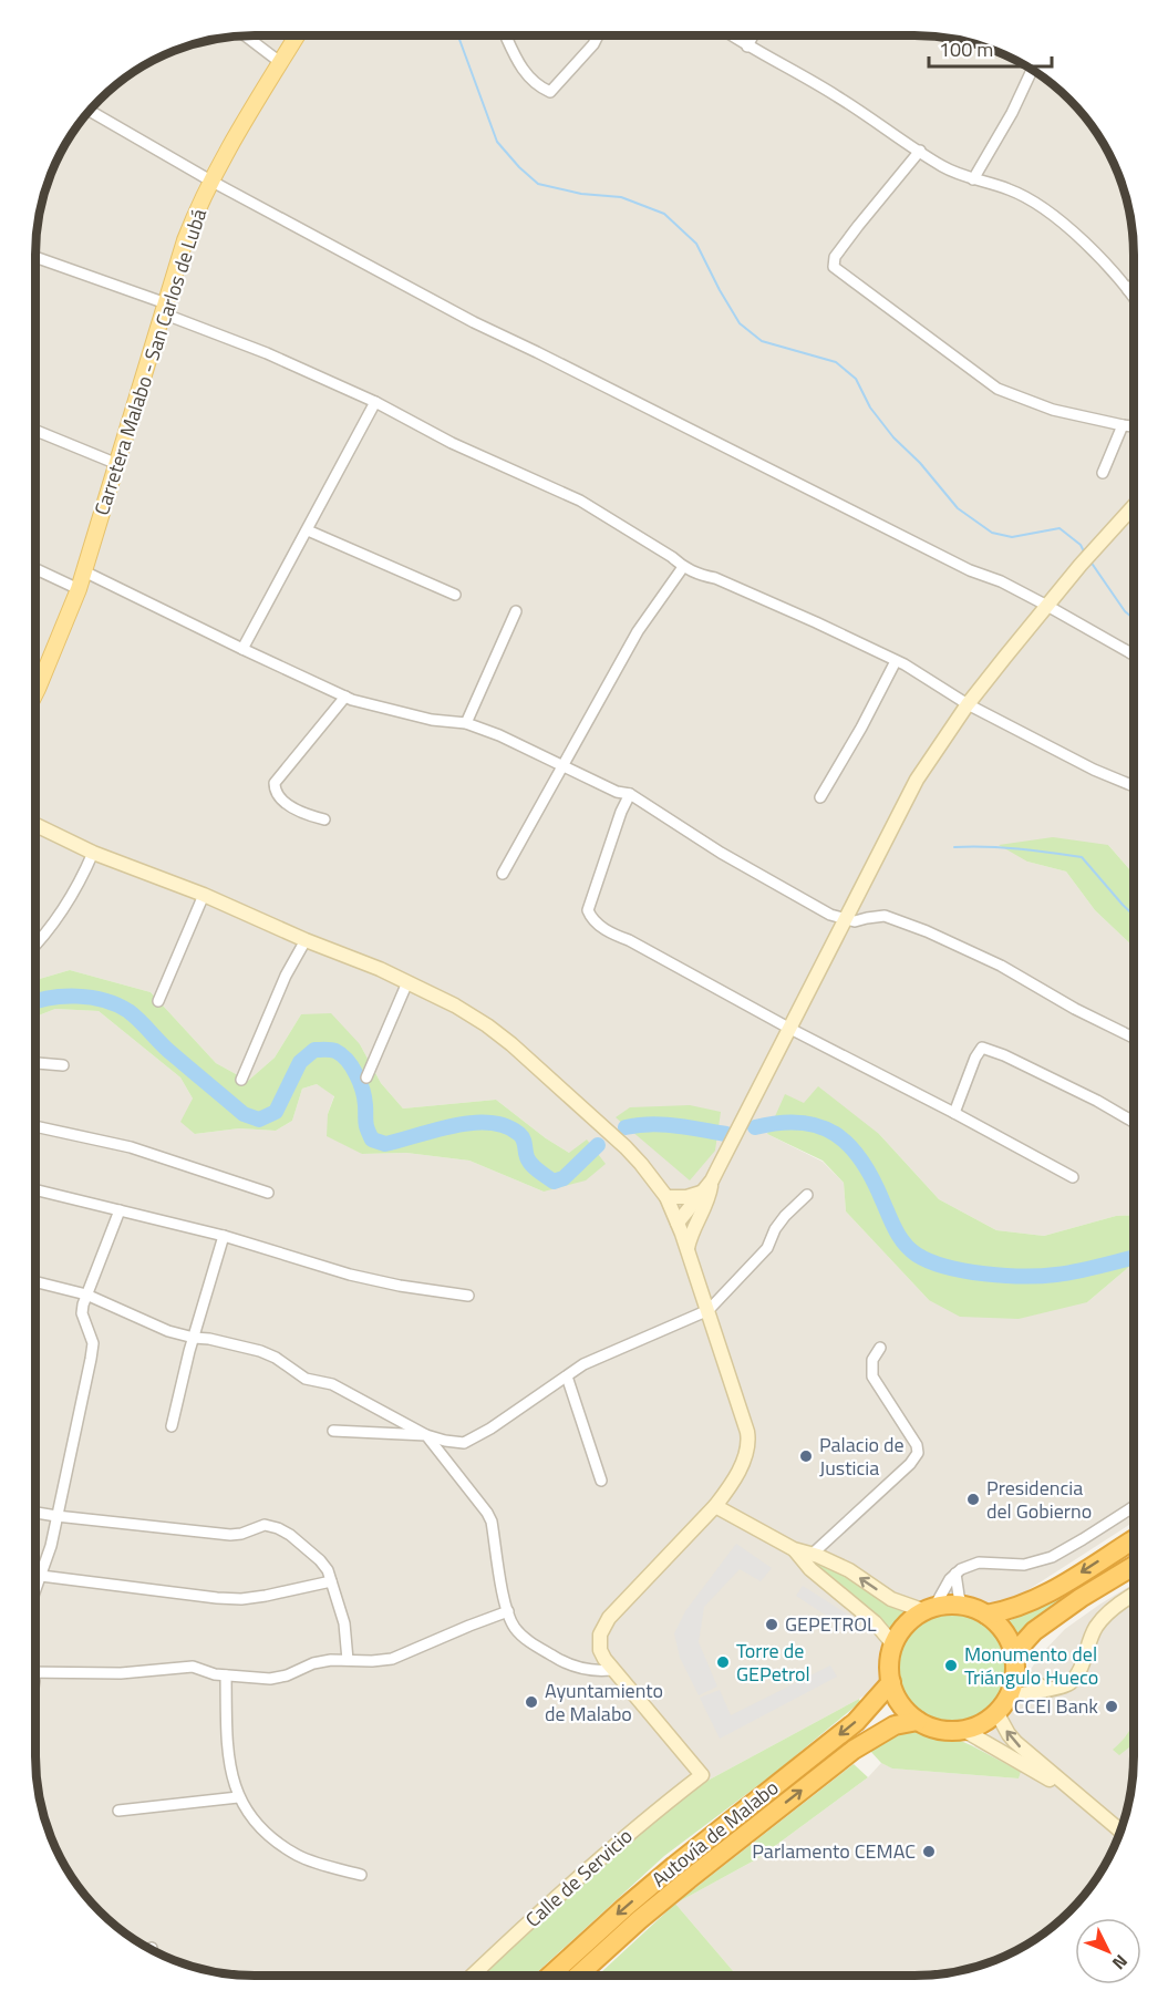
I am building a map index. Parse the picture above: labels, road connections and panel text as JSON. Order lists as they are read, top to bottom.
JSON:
{
  "streets": {
    "highway": ["Autovía de Malabo"],
    "main road": ["Carretera Malabo - San Carlos de Lubá"],
    "street": ["Calle de Servicio"]
  },
  "places": [
    "Palacio de Justicia",
    "Presidencia del Gobierno",
    "GEPETROL",
    "Torre de GEPetrol",
    "Monumento del Triángulo Hueco",
    "Ayuntamiento de Malabo",
    "CCEI Bank",
    "Parlamento CEMAC"
  ],
  "scale_bar": "100 m",
  "north": "bottom right"
}
